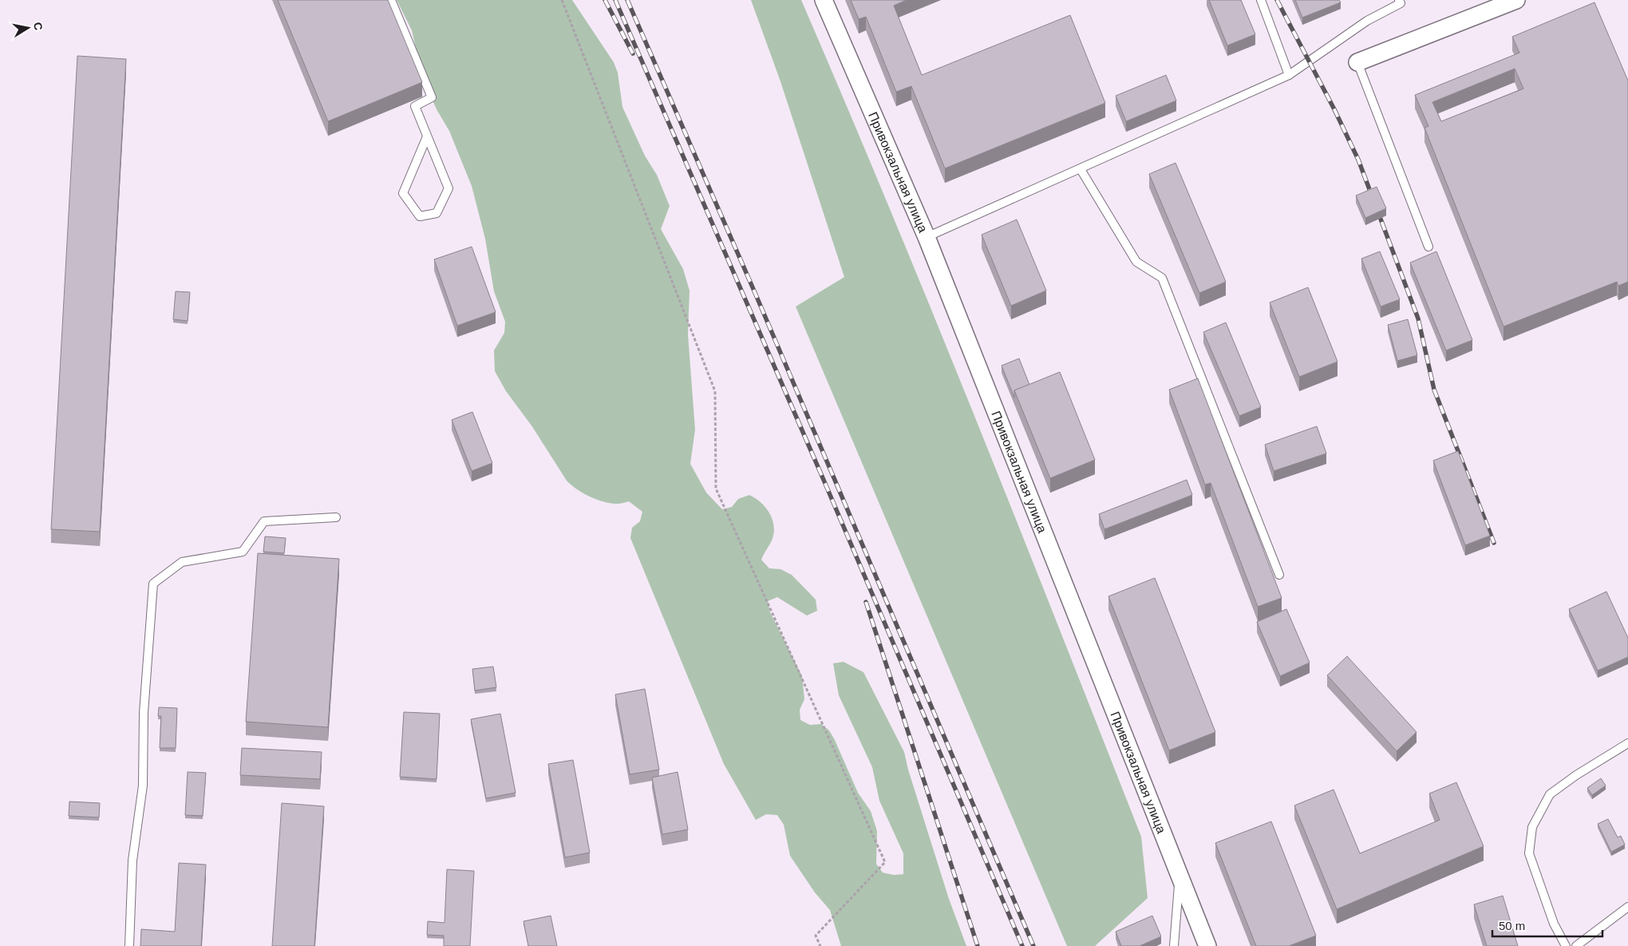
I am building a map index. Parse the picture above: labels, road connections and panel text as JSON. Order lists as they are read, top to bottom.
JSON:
{
  "streets": {
    "street": ["Привокзальная улица"]
  },
  "scale_bar": "50 m",
  "north": "right"
}
